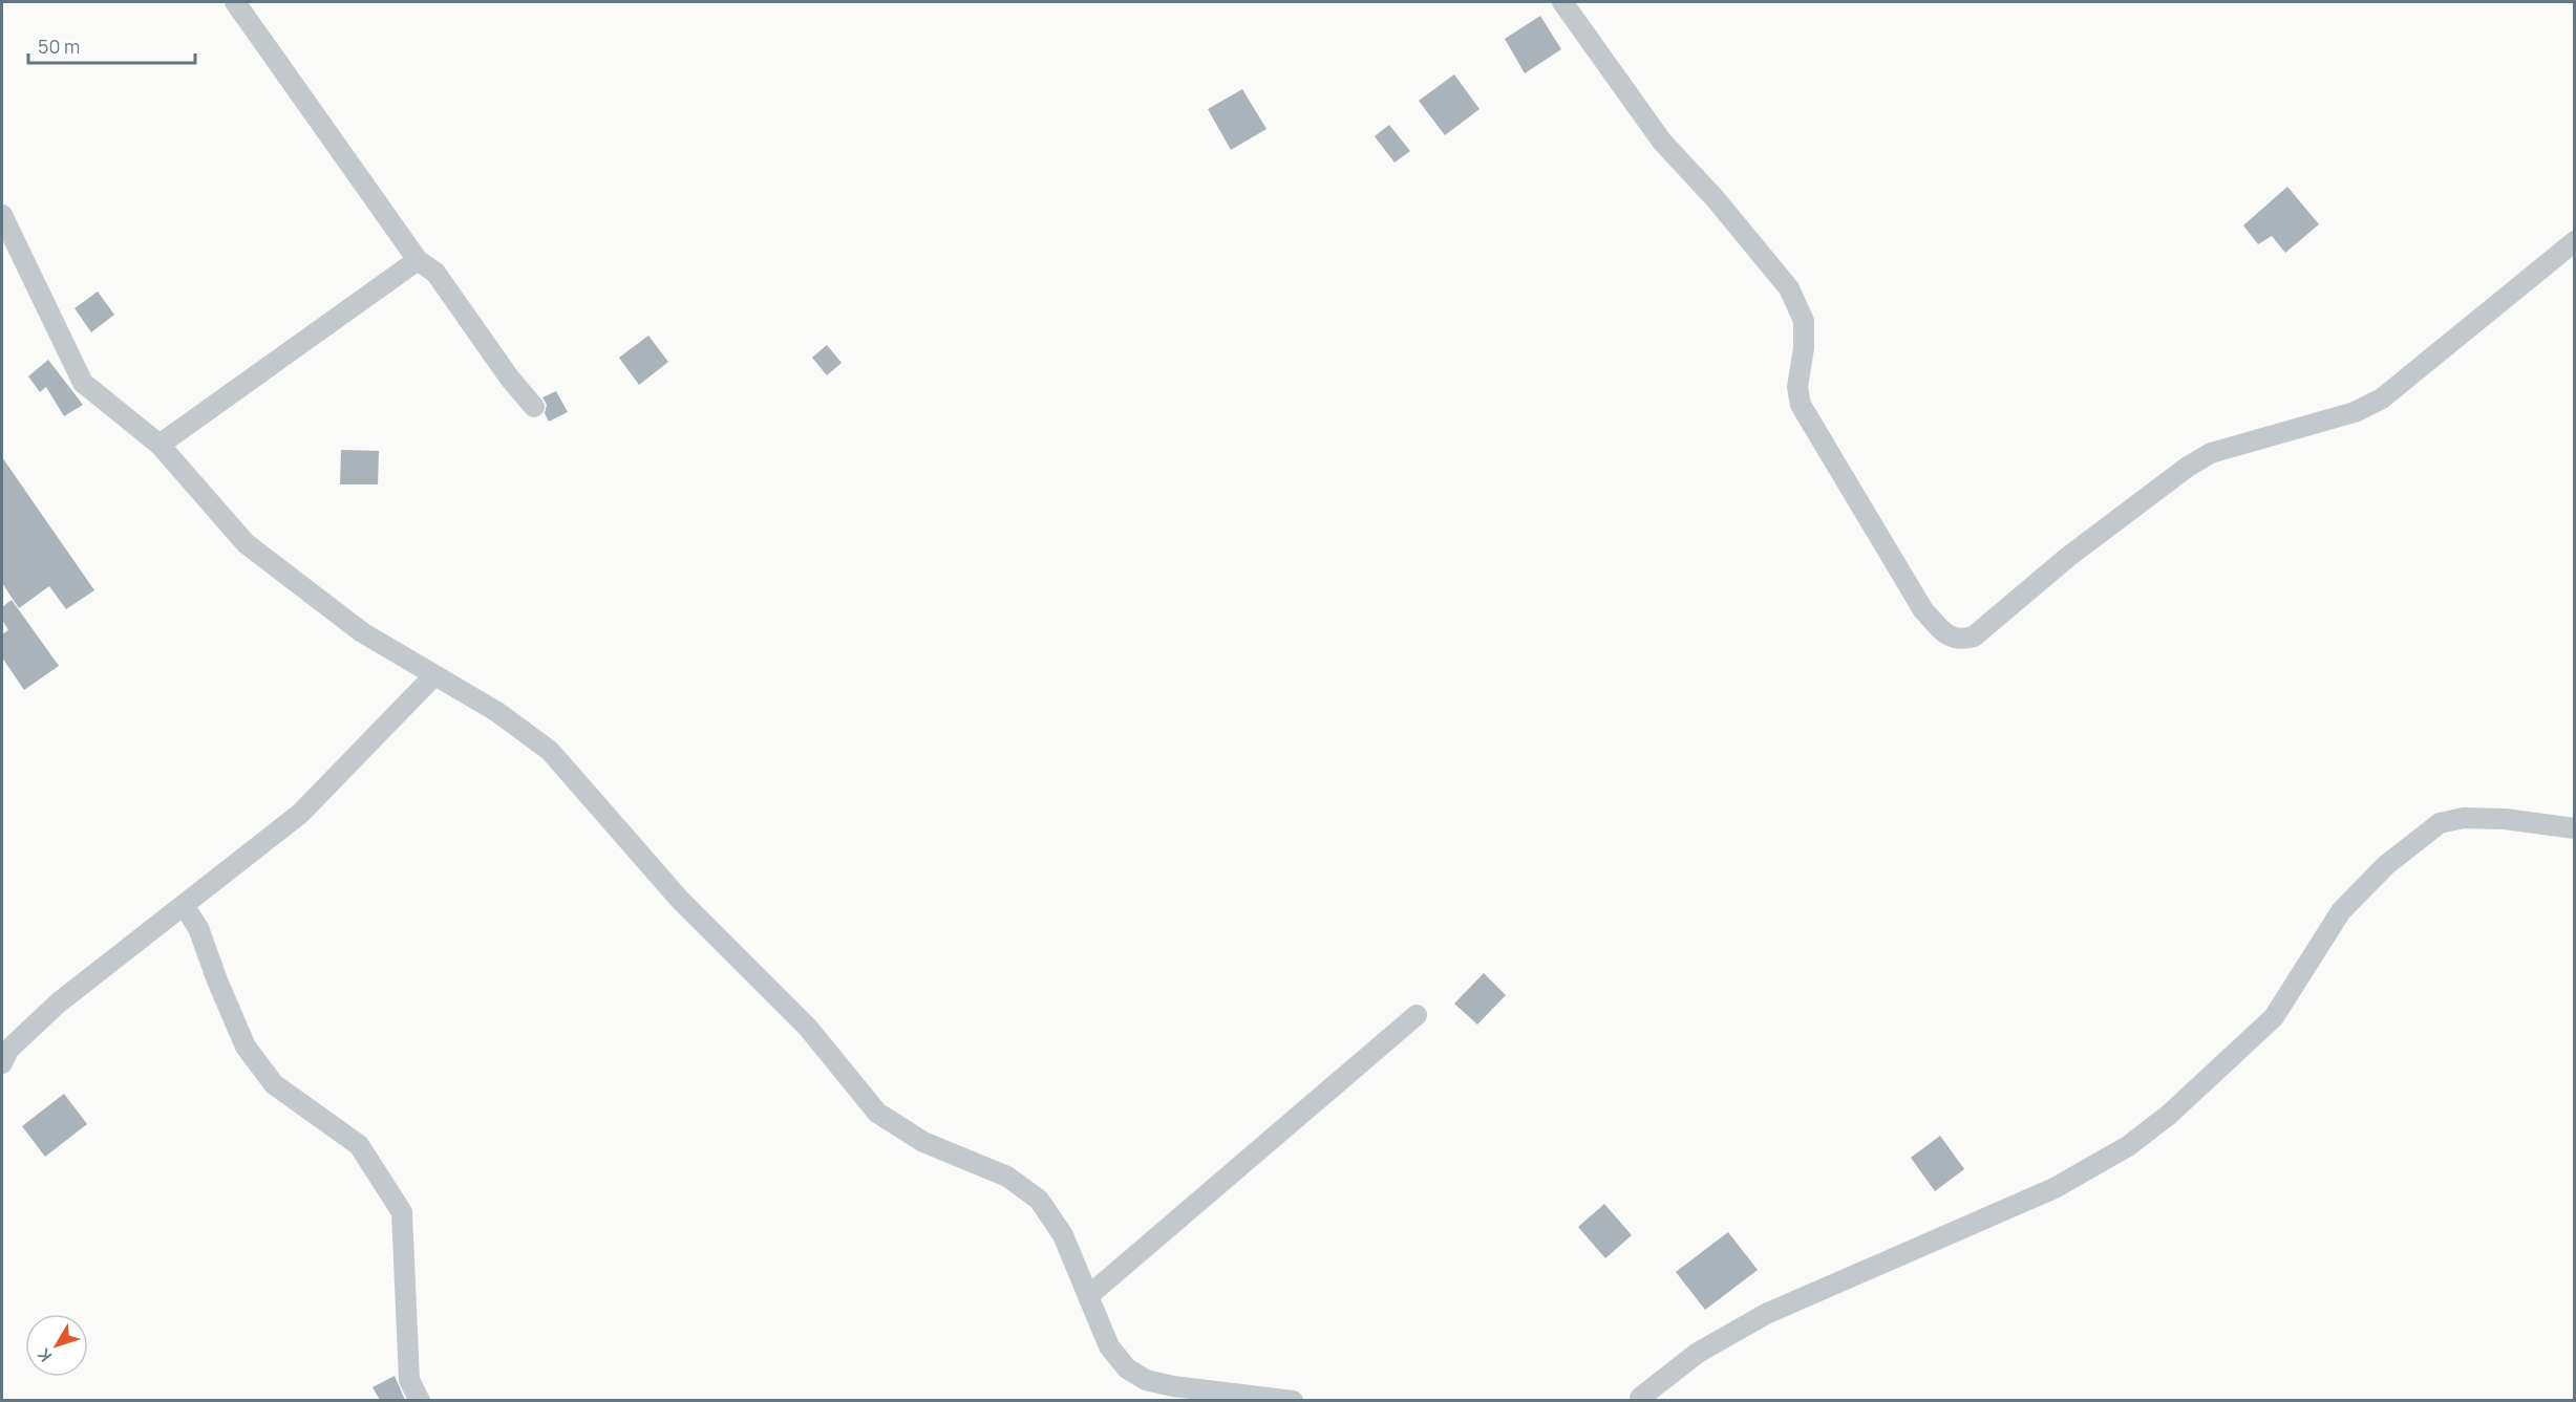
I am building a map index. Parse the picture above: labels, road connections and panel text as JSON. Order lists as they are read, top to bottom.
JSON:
{
  "scale_bar": "50 m",
  "north": "bottom left"
}
